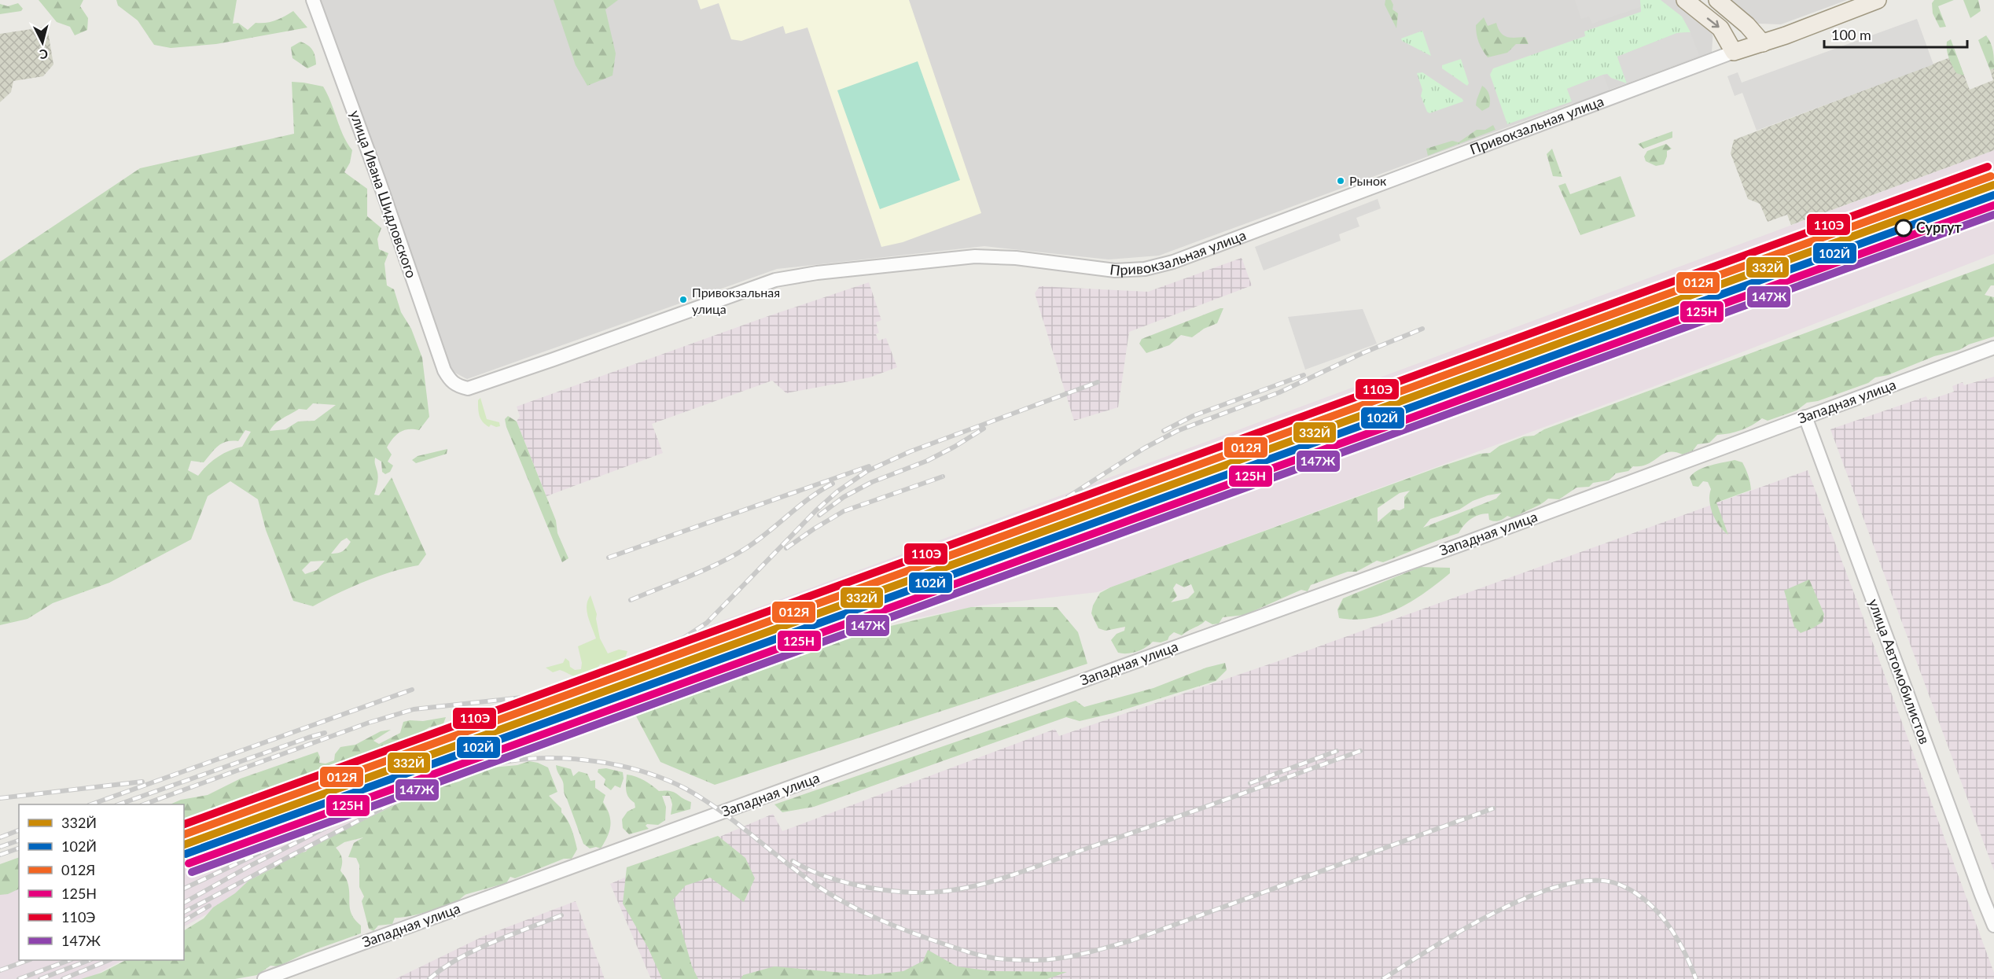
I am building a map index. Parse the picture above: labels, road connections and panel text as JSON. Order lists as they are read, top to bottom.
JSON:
{
  "streets": {
    "main road": ["Привокзальная улица"],
    "street": ["улица Ивана Шидловского", "Западная улица", "улица Автомобилистов"]
  },
  "crossings": [
    ["Привокзальная улица", "улица Ивана Шидловского"],
    ["Западная улица", "улица Автомобилистов"]
  ],
  "places": ["Рынок", "Сургут", "Привокзальная улица"],
  "lines": [
    "transit line 110Э",
    "transit line 012Я",
    "transit line 332Й",
    "transit line 102Й",
    "transit line 125Н",
    "transit line 147Ж"
  ],
  "legend": [
    "332Й",
    "102Й",
    "012Я",
    "125Н",
    "110Э",
    "147Ж"
  ],
  "scale_bar": "100 m",
  "north": "bottom"
}
